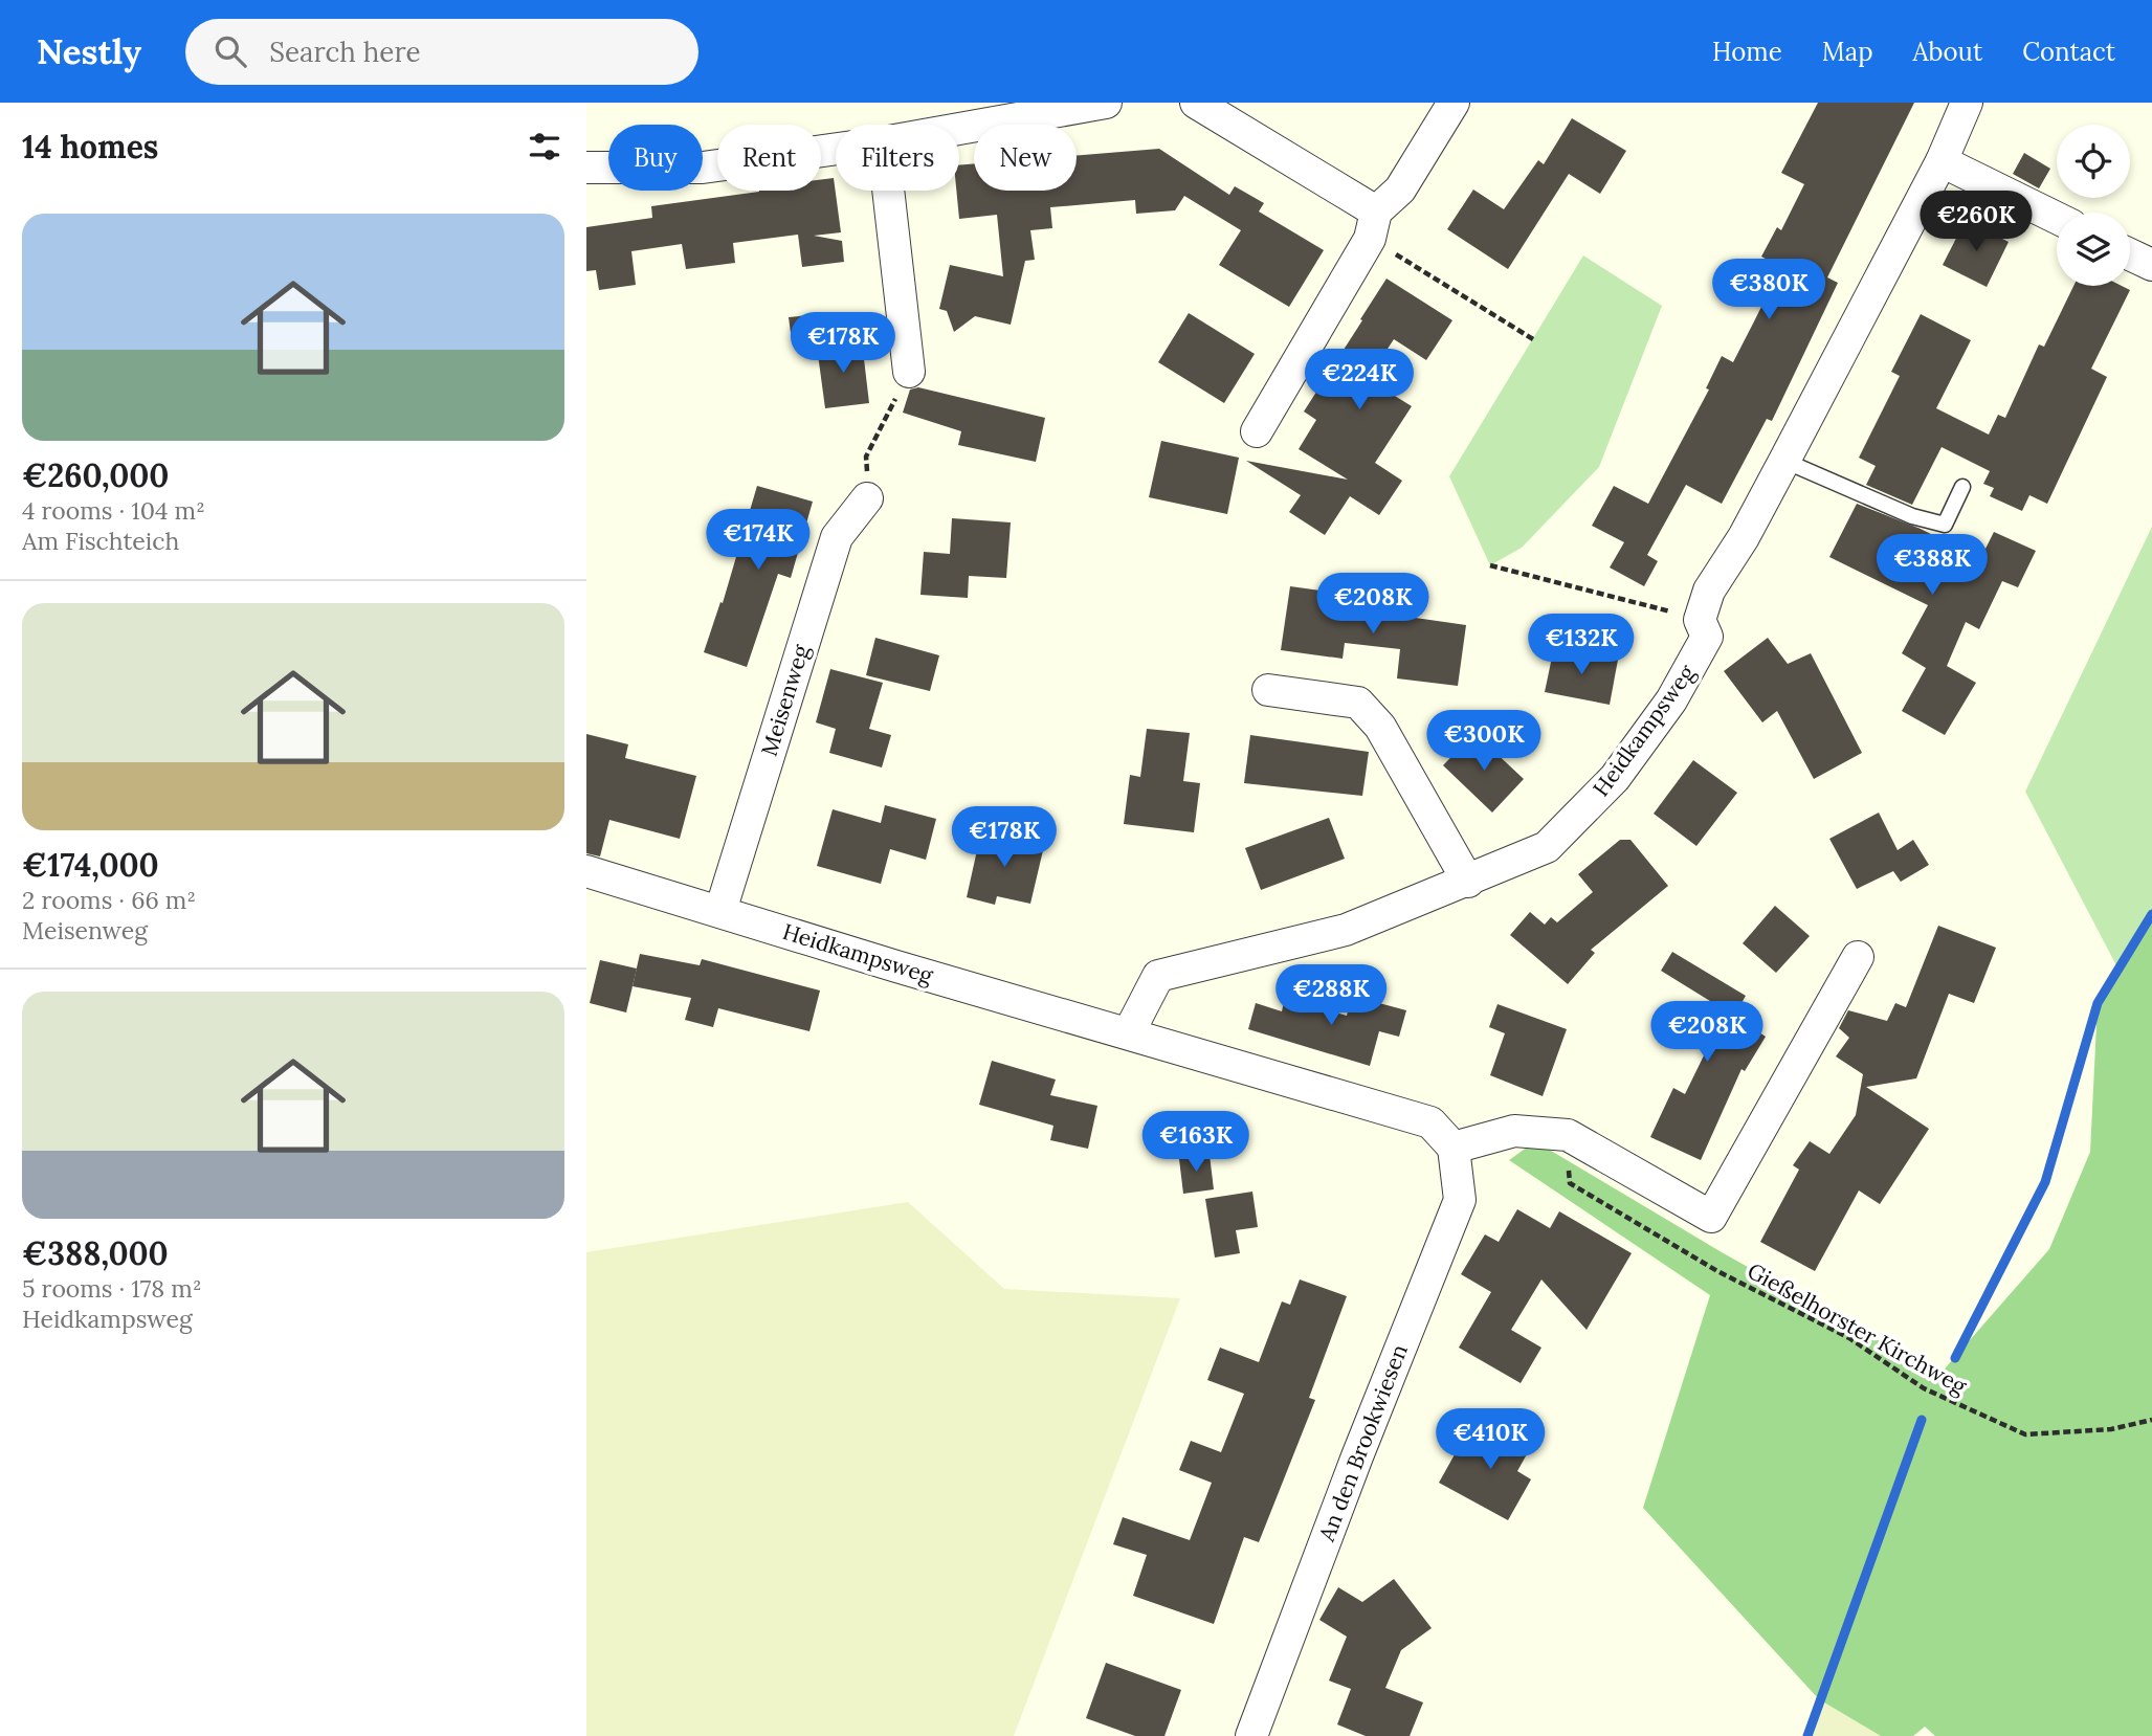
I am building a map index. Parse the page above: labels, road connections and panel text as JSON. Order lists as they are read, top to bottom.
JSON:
{
  "streets": {
    "street": ["Meisenweg", "Heidkampsweg", "An den Brookwiesen"],
    "path": ["Gießelhorster Kirchweg"]
  },
  "crossings": [
    ["Meisenweg", "Heidkampsweg"],
    ["Heidkampsweg", "An den Brookwiesen"]
  ],
  "page": {
    "header": "Nestly",
    "search": "Search here",
    "nav": [
      "Home",
      "Map",
      "About",
      "Contact"
    ],
    "heading": "14 homes",
    "chip": [
      "Buy",
      "Rent",
      "Filters",
      "New"
    ],
    "list": [
      {
        "name": "€260,000",
        "note": "4 rooms · 104 m² · Am Fischteich"
      },
      {
        "name": "€174,000",
        "note": "2 rooms · 66 m² · Meisenweg"
      },
      {
        "name": "€388,000",
        "note": "5 rooms · 178 m² · Heidkampsweg"
      }
    ],
    "price": [
      "€260K",
      "€380K",
      "€178K",
      "€224K",
      "€174K",
      "€388K",
      "€208K",
      "€132K",
      "€300K",
      "€178K",
      "€288K",
      "€208K",
      "€163K",
      "€410K"
    ]
  }
}
